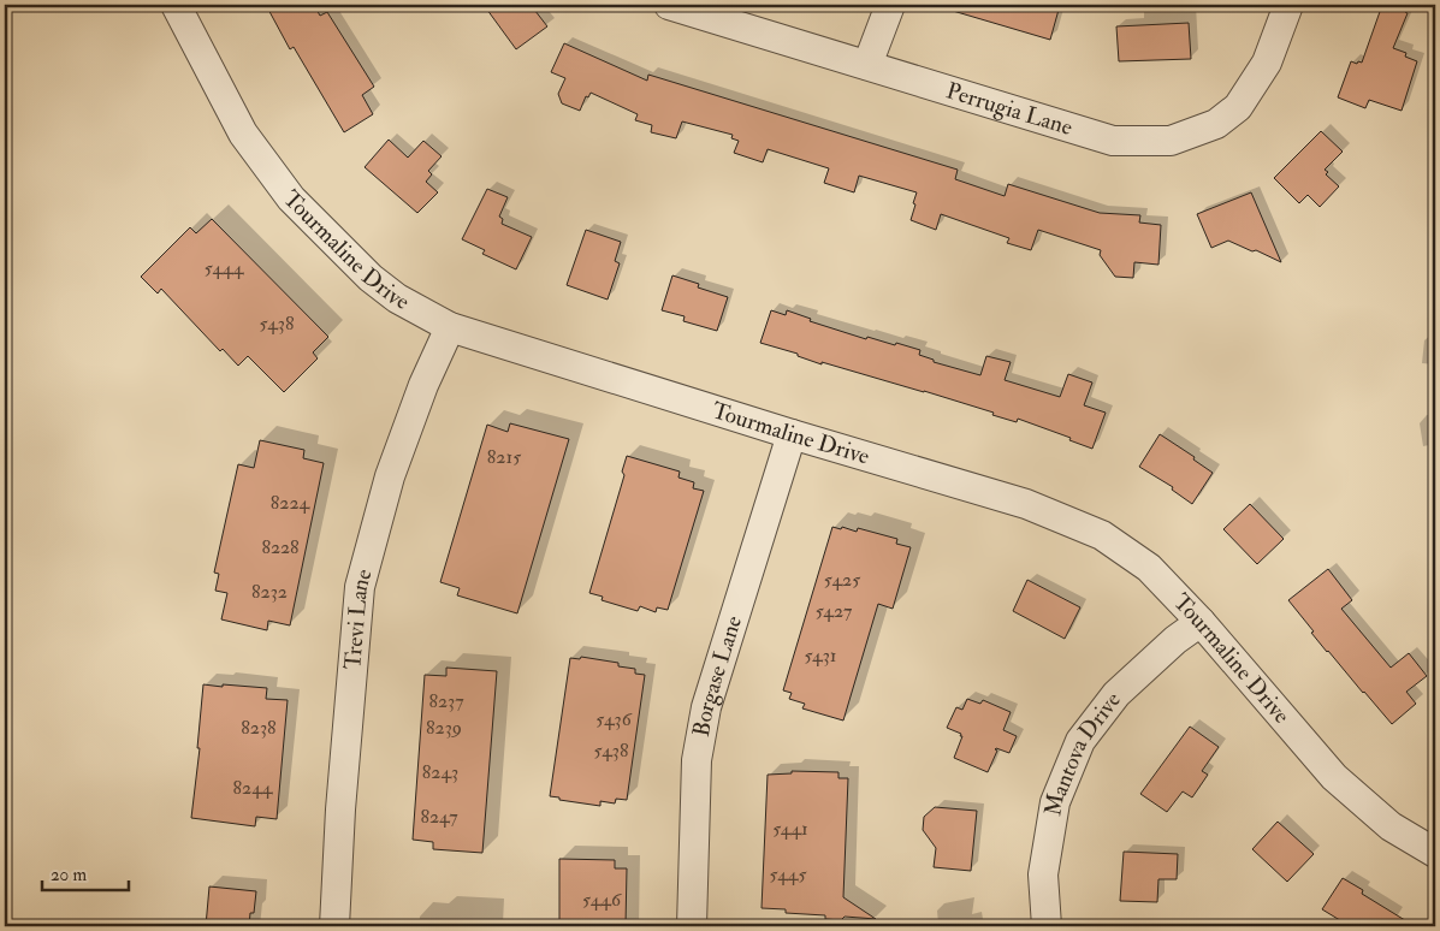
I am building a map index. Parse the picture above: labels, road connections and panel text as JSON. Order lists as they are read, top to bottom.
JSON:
{
  "streets": {
    "street": [
      "Perrugia Lane",
      "Tourmaline Drive",
      "Trevi Lane",
      "Borgase Lane",
      "Mantova Drive"
    ]
  },
  "crossings": [
    ["Tourmaline Drive", "Trevi Lane"],
    ["Tourmaline Drive", "Borgase Lane"],
    ["Tourmaline Drive", "Mantova Drive"]
  ],
  "house_numbers": [
    "5444",
    "5438",
    "8215",
    "8224",
    "8228",
    "5425",
    "8232",
    "5427",
    "5431",
    "8237",
    "5436",
    "8238",
    "8239",
    "5438",
    "8243",
    "8244",
    "8247",
    "5441",
    "5445",
    "5446"
  ],
  "scale_bar": "20 m"
}
